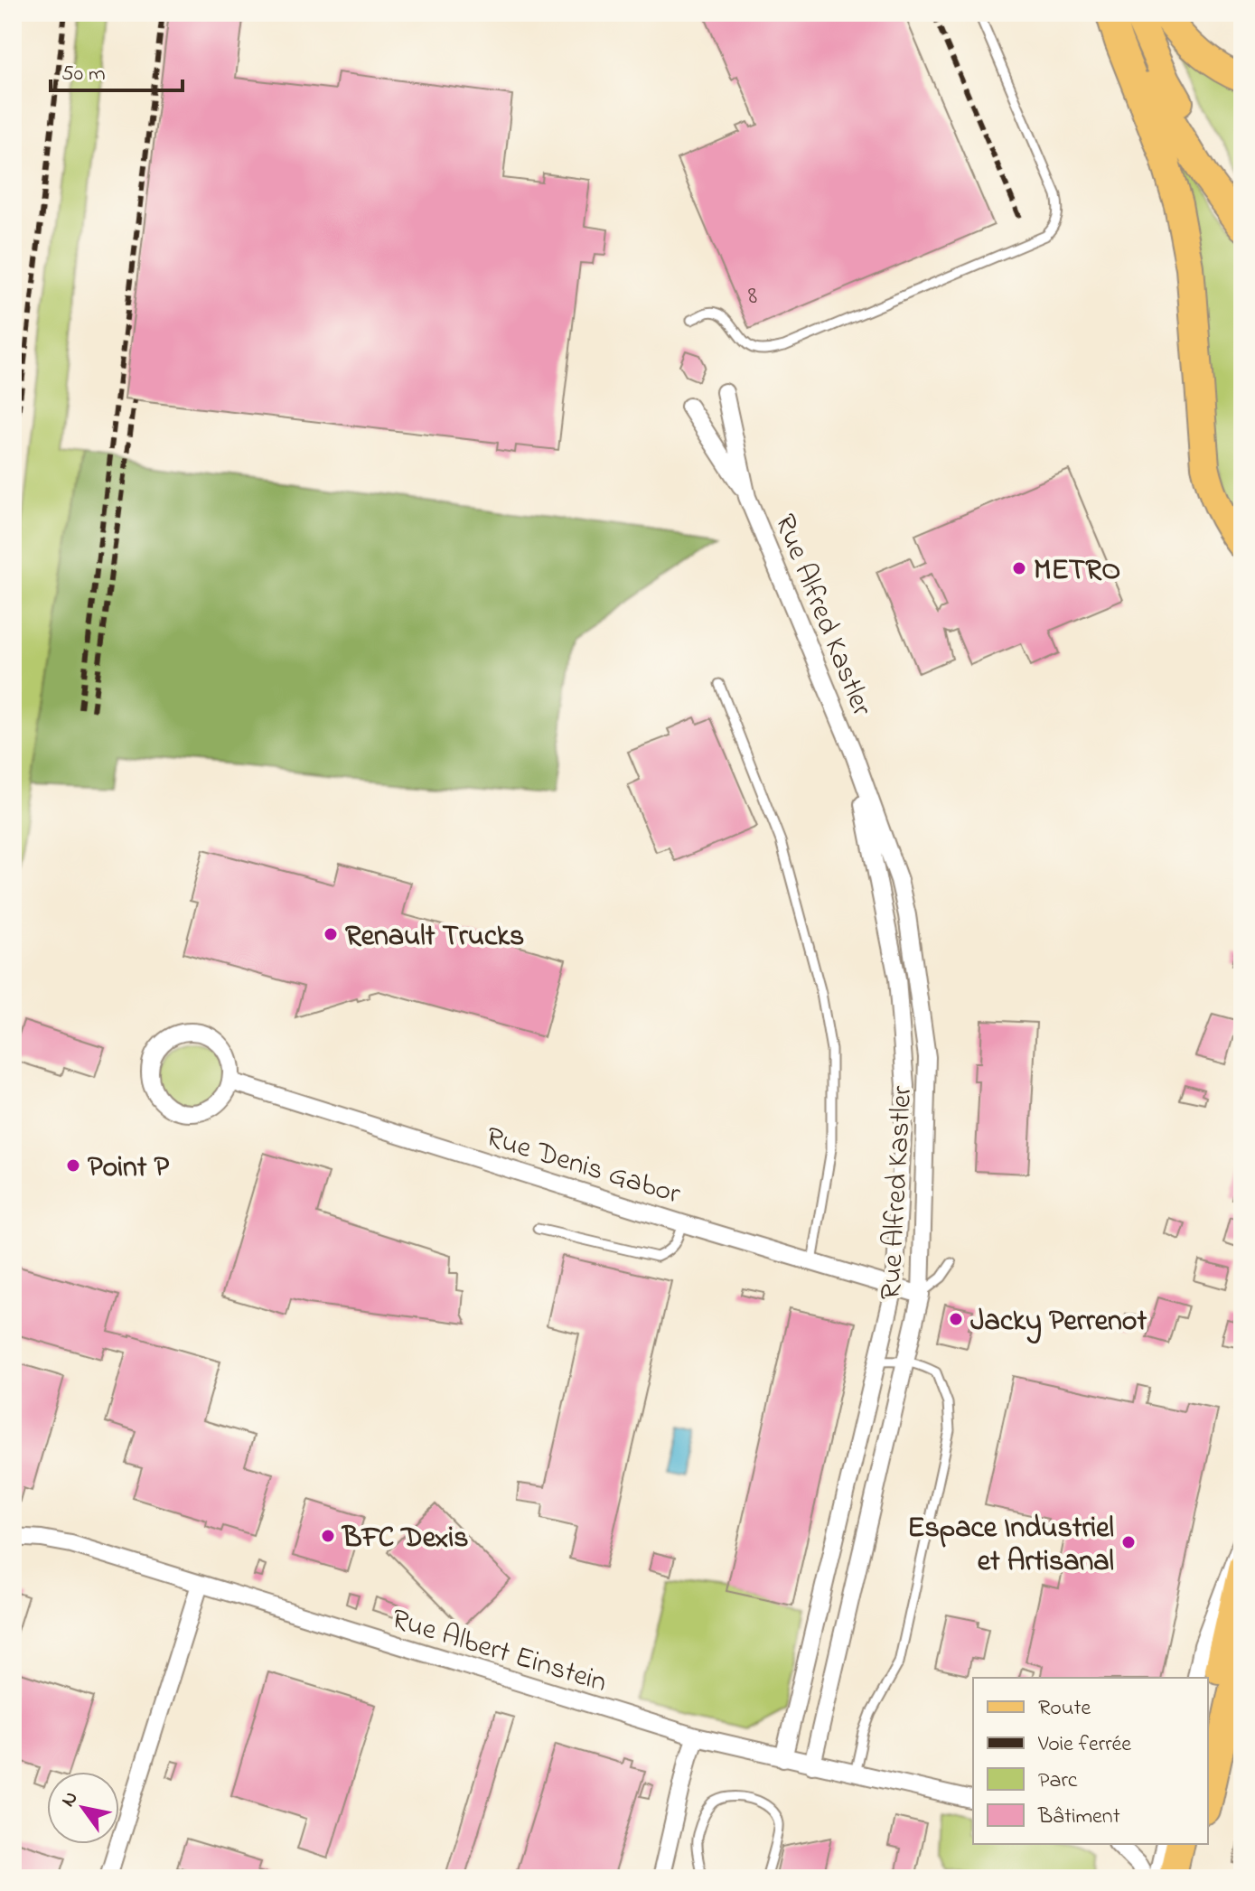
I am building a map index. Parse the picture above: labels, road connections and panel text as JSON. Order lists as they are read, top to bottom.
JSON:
{
  "streets": {
    "street": ["Rue Alfred Kastler", "Rue Denis Gabor", "Rue Albert Einstein"]
  },
  "crossings": [
    ["Rue Alfred Kastler", "Rue Denis Gabor"],
    ["Rue Alfred Kastler", "Rue Albert Einstein"]
  ],
  "places": [
    "METRO",
    "Renault Trucks",
    "Point P",
    "Jacky Perrenot",
    "BFC Dexis",
    "Espace Industriel et Artisanal"
  ],
  "house_numbers": ["8"],
  "legend": [
    "Route",
    "Voie ferrée",
    "Parc",
    "Bâtiment"
  ],
  "scale_bar": "50 m",
  "north": "top left"
}
